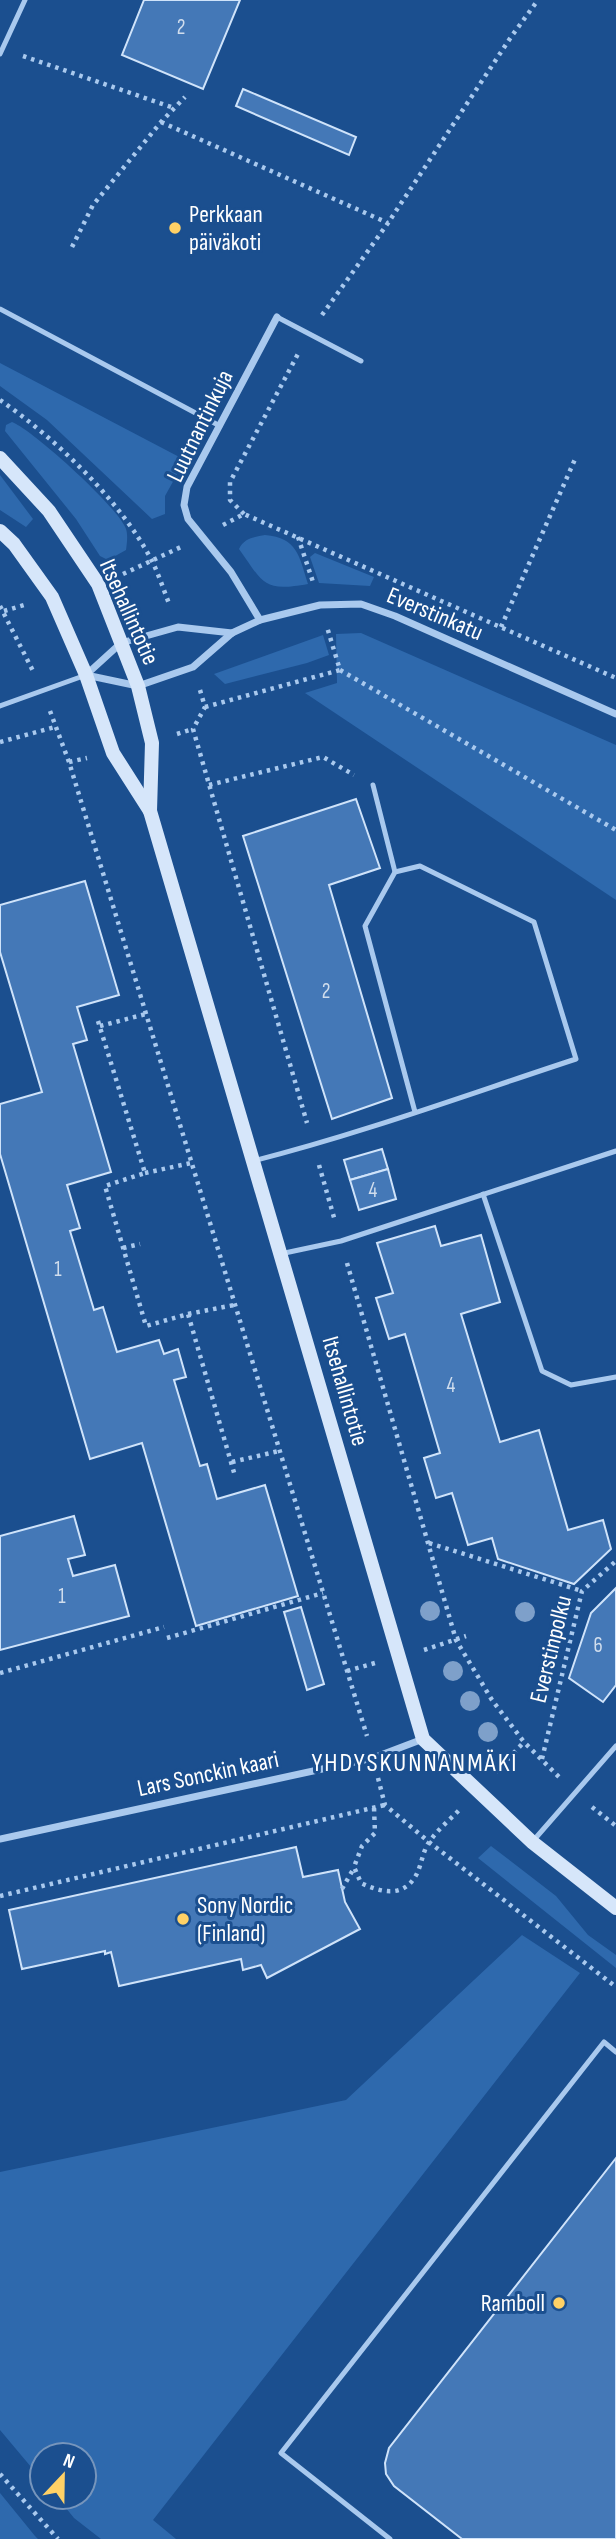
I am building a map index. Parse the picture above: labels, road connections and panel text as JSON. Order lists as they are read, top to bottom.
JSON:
{
  "streets": {
    "main road": ["Itsehallintotie"],
    "street": ["Luutnantinkuja", "Everstinkatu", "Lars Sonckin kaari"],
    "path": ["Everstinpolku"]
  },
  "crossings": [
    ["Luutnantinkuja", "Everstinkatu"],
    ["Itsehallintotie", "Everstinkatu"],
    ["Itsehallintotie", "Lars Sonckin kaari"]
  ],
  "districts": ["YHDYSKUNNANMÄKI"],
  "places": ["Perkkaan päiväkoti", "Sony Nordic (Finland)", "Ramboll"],
  "house_numbers": [
    "2",
    "2",
    "4",
    "1",
    "4",
    "1",
    "6"
  ],
  "north": "top"
}
